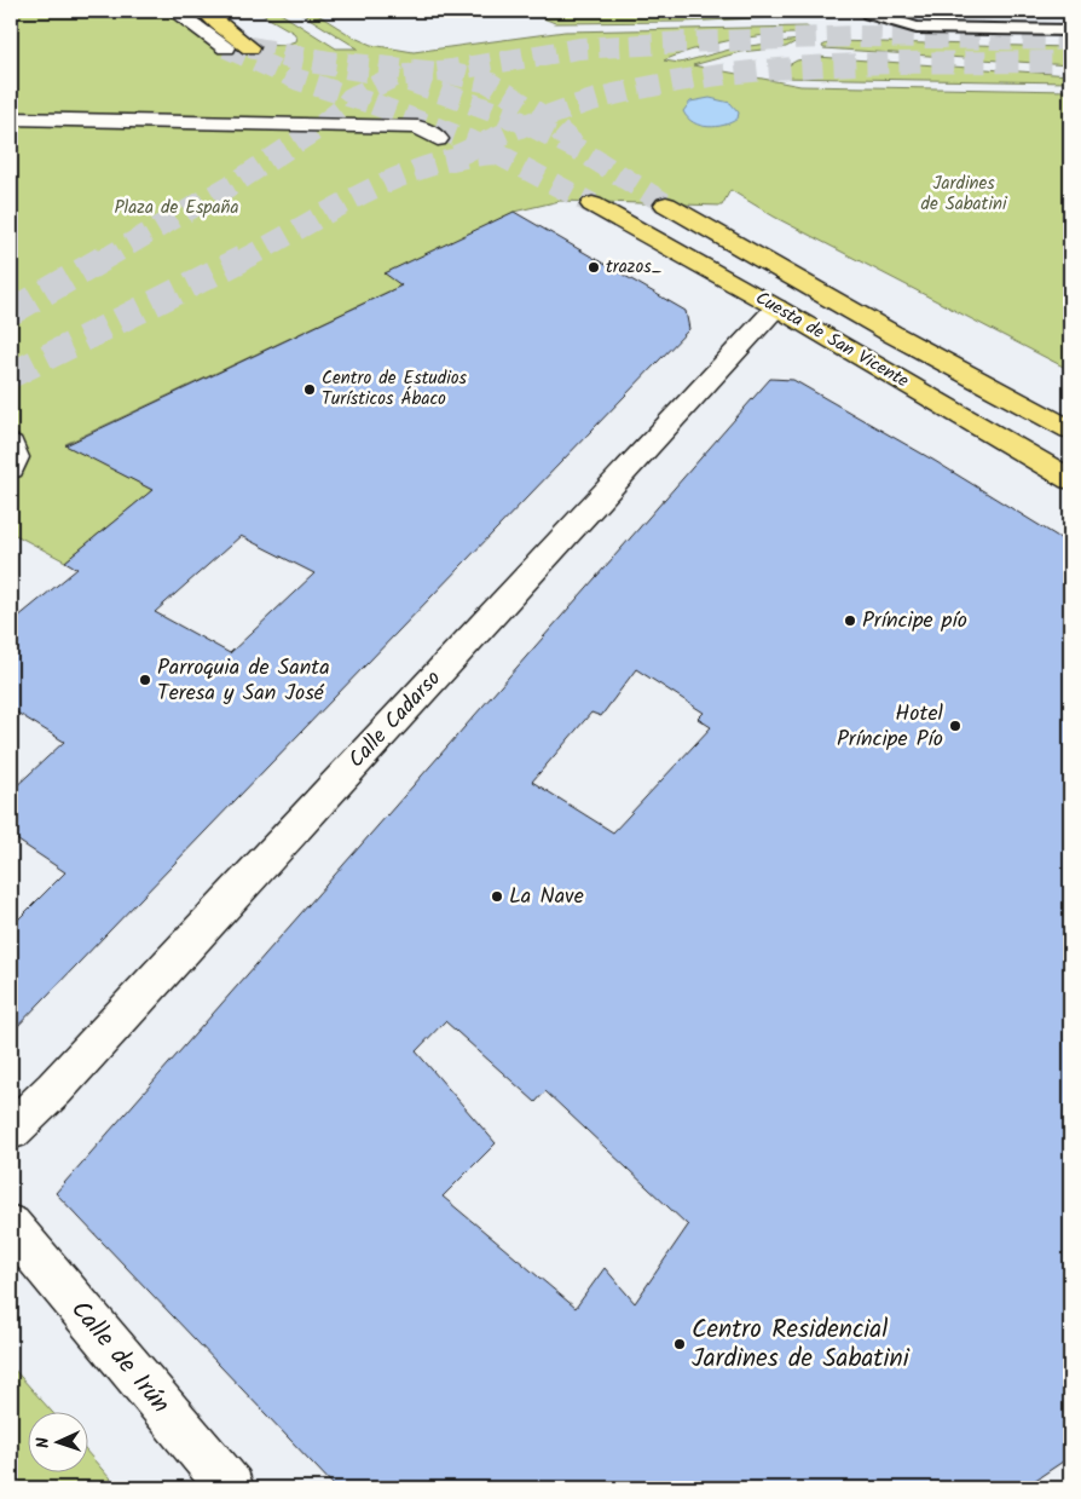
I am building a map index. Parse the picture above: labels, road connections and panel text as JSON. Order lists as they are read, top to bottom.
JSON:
{
  "streets": {
    "main road": ["Cuesta de San Vicente"],
    "street": ["Calle Cadarso", "Calle de Irún"]
  },
  "crossings": [
    ["Cuesta de San Vicente", "Calle Cadarso"]
  ],
  "parks": ["Jardines de Sabatini", "Plaza de España"],
  "places": [
    "trazos_",
    "Centro de Estudios Turísticos Ábaco",
    "Príncipe pío",
    "Parroquia de Santa Teresa y San José",
    "Hotel Príncipe Pío",
    "La Nave",
    "Centro Residencial Jardines de Sabatini"
  ],
  "north": "left"
}
